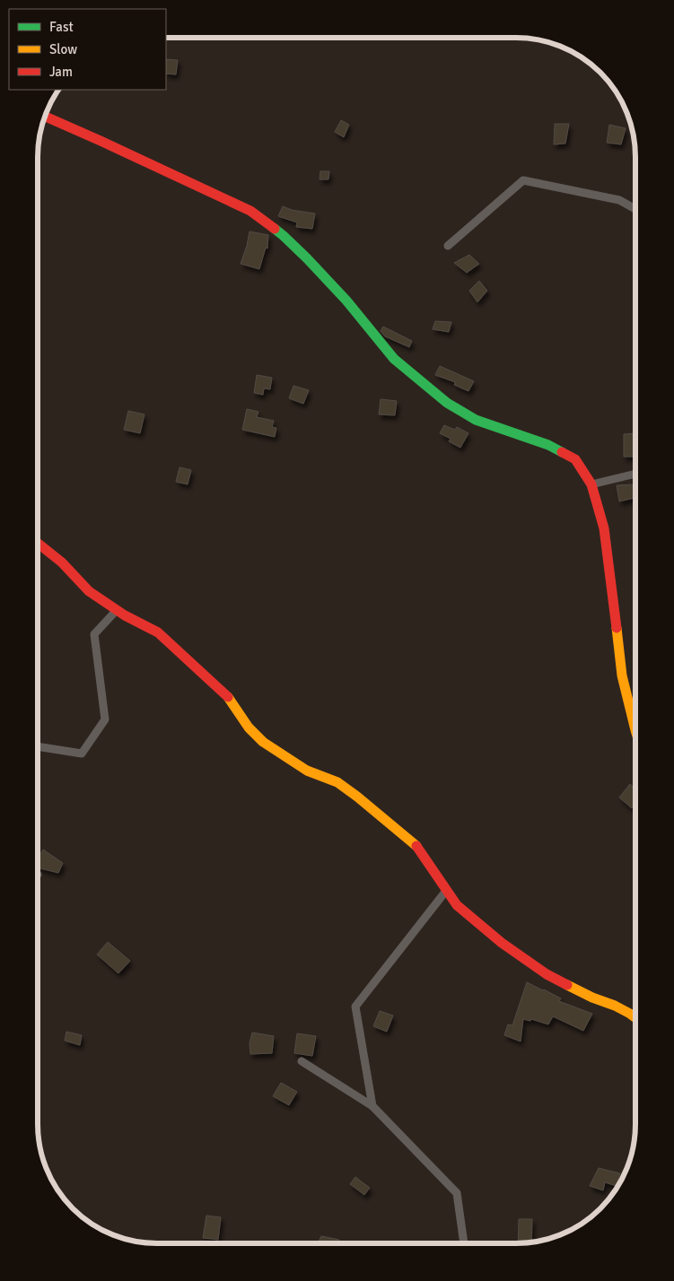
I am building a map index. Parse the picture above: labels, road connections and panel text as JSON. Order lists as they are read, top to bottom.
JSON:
{
  "legend": ["Fast", "Slow", "Jam"]
}
